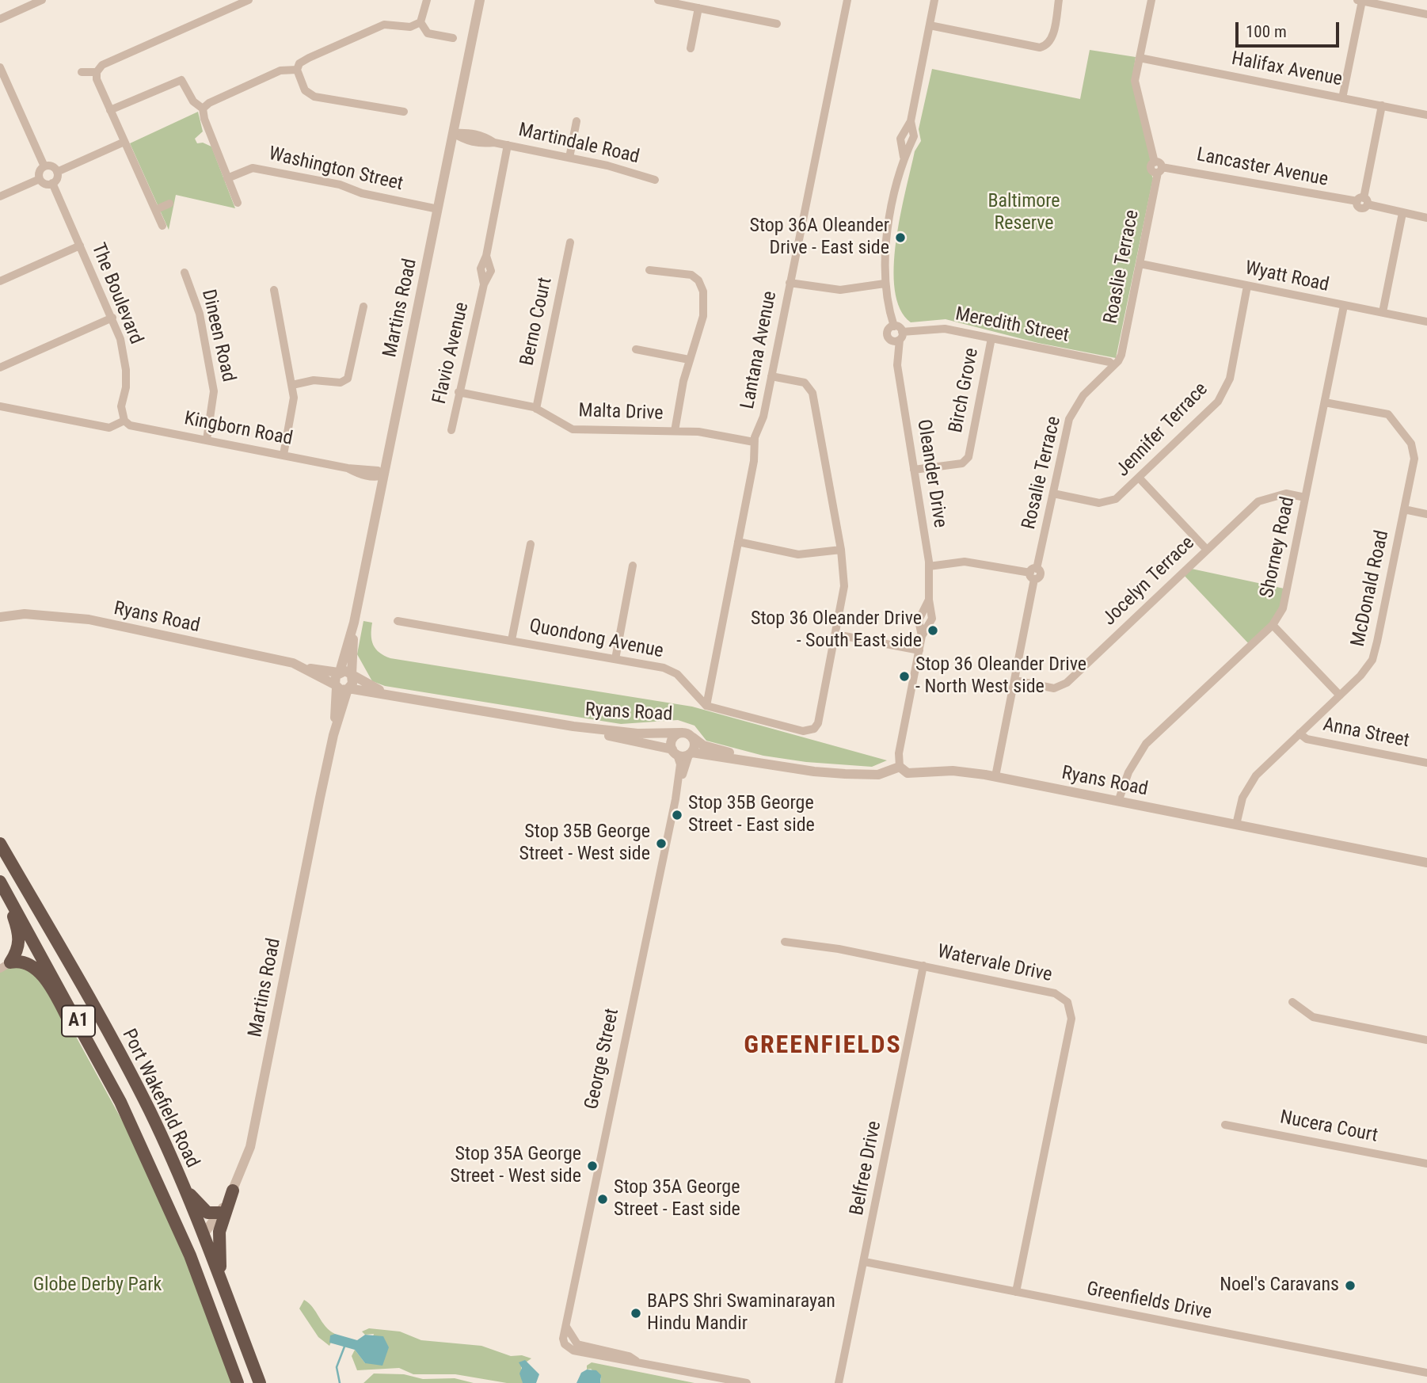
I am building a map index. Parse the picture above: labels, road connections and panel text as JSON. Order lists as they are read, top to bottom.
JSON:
{
  "streets": {
    "highway": ["A1", "Port Wakefield Road"],
    "street": [
      "Halifax Avenue",
      "Martindale Road",
      "Lancaster Avenue",
      "Washington Street",
      "Roaslie Terrace",
      "Wyatt Road",
      "The Boulevard",
      "Martins Road",
      "Berno Court",
      "Meredith Street",
      "Dineen Road",
      "Lantana Avenue",
      "Flavio Avenue",
      "Birch Grove",
      "Malta Drive",
      "Kingborn Road",
      "Jennifer Terrace",
      "Rosalie Terrace",
      "Oleander Drive",
      "Shorney Road",
      "Jocelyn Terrace",
      "McDonald Road",
      "Ryans Road",
      "Quondong Avenue",
      "Anna Street",
      "Watervale Drive",
      "George Street",
      "Nucera Court",
      "Belfree Drive",
      "Greenfields Drive"
    ]
  },
  "crossings": [
    ["Martindale Road", "Martins Road"],
    ["Martindale Road", "Flavio Avenue"],
    ["Lancaster Avenue", "Roaslie Terrace"],
    ["Washington Street", "Martins Road"],
    ["Roaslie Terrace", "Wyatt Road"],
    ["Roaslie Terrace", "Meredith Street"],
    ["Roaslie Terrace", "Rosalie Terrace"],
    ["Wyatt Road", "Jennifer Terrace"],
    ["Wyatt Road", "Shorney Road"],
    ["The Boulevard", "Kingborn Road"],
    ["Martins Road", "Kingborn Road"],
    ["Martins Road", "Ryans Road"],
    ["Martins Road", "Port Wakefield Road"],
    ["Berno Court", "Malta Drive"],
    ["Meredith Street", "Birch Grove"],
    ["Meredith Street", "Rosalie Terrace"],
    ["Meredith Street", "Oleander Drive"],
    ["Dineen Road", "Kingborn Road"],
    ["Lantana Avenue", "Malta Drive"],
    ["Lantana Avenue", "Quondong Avenue"],
    ["Flavio Avenue", "Malta Drive"],
    ["Birch Grove", "Oleander Drive"],
    ["Jennifer Terrace", "Rosalie Terrace"],
    ["Rosalie Terrace", "Jocelyn Terrace"],
    ["Rosalie Terrace", "Ryans Road"],
    ["Oleander Drive", "Ryans Road"],
    ["Shorney Road", "Jocelyn Terrace"],
    ["Shorney Road", "McDonald Road"],
    ["Shorney Road", "Ryans Road"],
    ["McDonald Road", "Ryans Road"],
    ["McDonald Road", "Anna Street"],
    ["Ryans Road", "George Street"],
    ["Watervale Drive", "Belfree Drive"],
    ["Watervale Drive", "Greenfields Drive"],
    ["Belfree Drive", "Greenfields Drive"]
  ],
  "districts": ["GREENFIELDS"],
  "parks": ["Baltimore Reserve", "Globe Derby Park"],
  "places": [
    "Stop 36A Oleander Drive - East side",
    "Stop 36 Oleander Drive - South East side",
    "Stop 36 Oleander Drive - North West side",
    "Stop 35B George Street - East side",
    "Stop 35B George Street - West side",
    "Stop 35A George Street - West side",
    "Stop 35A George Street - East side",
    "Noel's Caravans",
    "BAPS Shri Swaminarayan Hindu Mandir"
  ],
  "scale_bar": "100 m"
}
